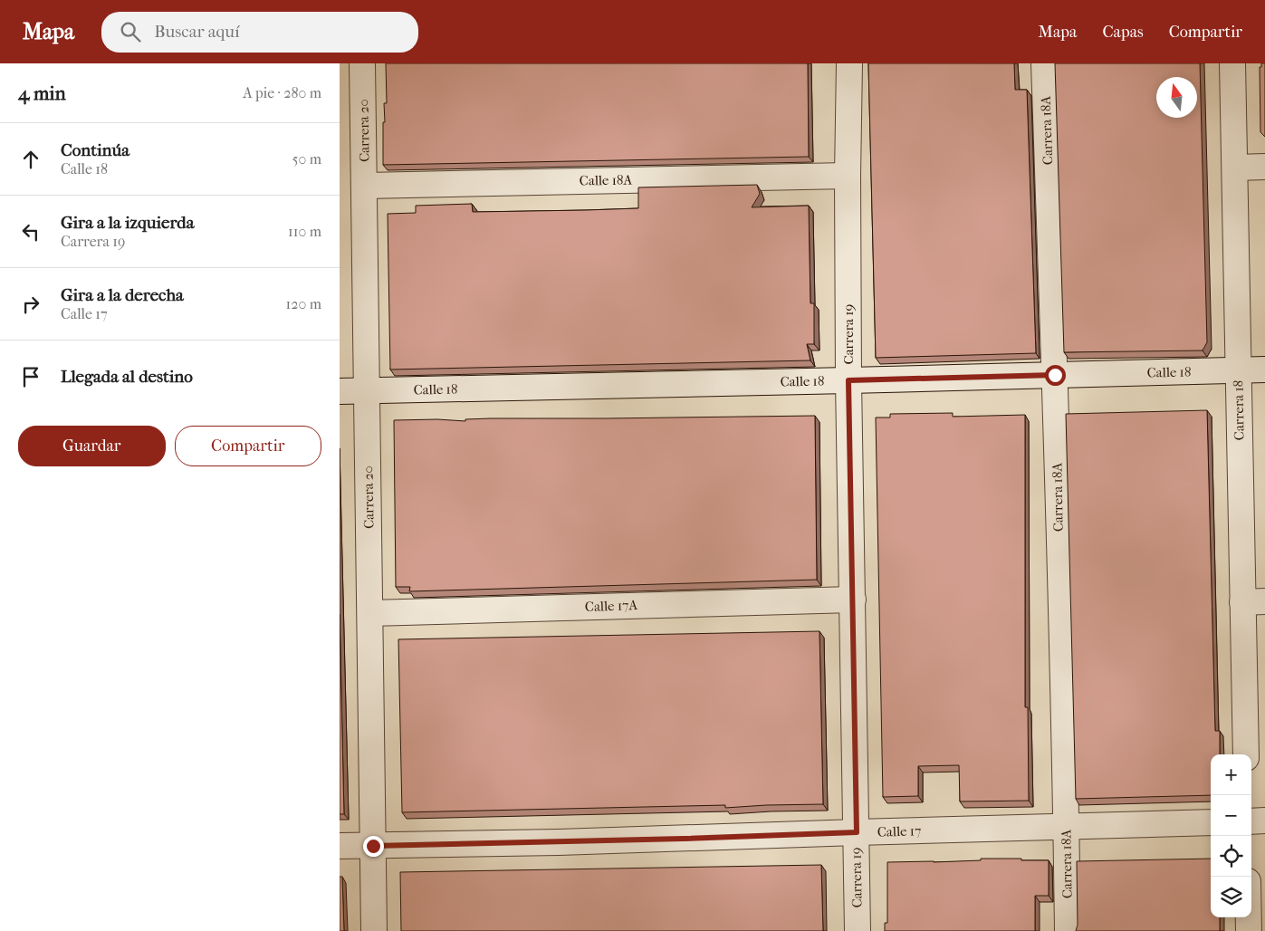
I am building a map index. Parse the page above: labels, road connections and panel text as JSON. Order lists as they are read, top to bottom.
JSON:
{
  "streets": {
    "street": [
      "Carrera 20",
      "Carrera 18A",
      "Calle 18A",
      "Carrera 19",
      "Calle 18",
      "Carrera 18",
      "Calle 17A",
      "Calle 17"
    ]
  },
  "crossings": [
    ["Carrera 20", "Calle 18A"],
    ["Carrera 20", "Calle 18"],
    ["Carrera 20", "Calle 17A"],
    ["Carrera 20", "Calle 17"],
    ["Carrera 18A", "Calle 18"],
    ["Carrera 18A", "Calle 17"],
    ["Calle 18A", "Carrera 19"],
    ["Carrera 19", "Calle 18"],
    ["Carrera 19", "Calle 17A"],
    ["Carrera 19", "Calle 17"],
    ["Calle 18", "Carrera 18"]
  ],
  "north": "top",
  "page": {
    "header": "Mapa",
    "search": "Buscar aquí",
    "nav": ["Mapa", "Capas", "Compartir"],
    "heading": ["4 min", "A pie · 280 m"],
    "list": [
      ["Continúa", "Calle 18", "50 m"],
      ["Gira a la izquierda", "Carrera 19", "110 m"],
      ["Gira a la derecha", "Calle 17", "120 m"],
      "Llegada al destino"
    ],
    "buttons": ["Guardar", "Compartir"],
    "map_buttons": ["+", "−"]
  }
}
